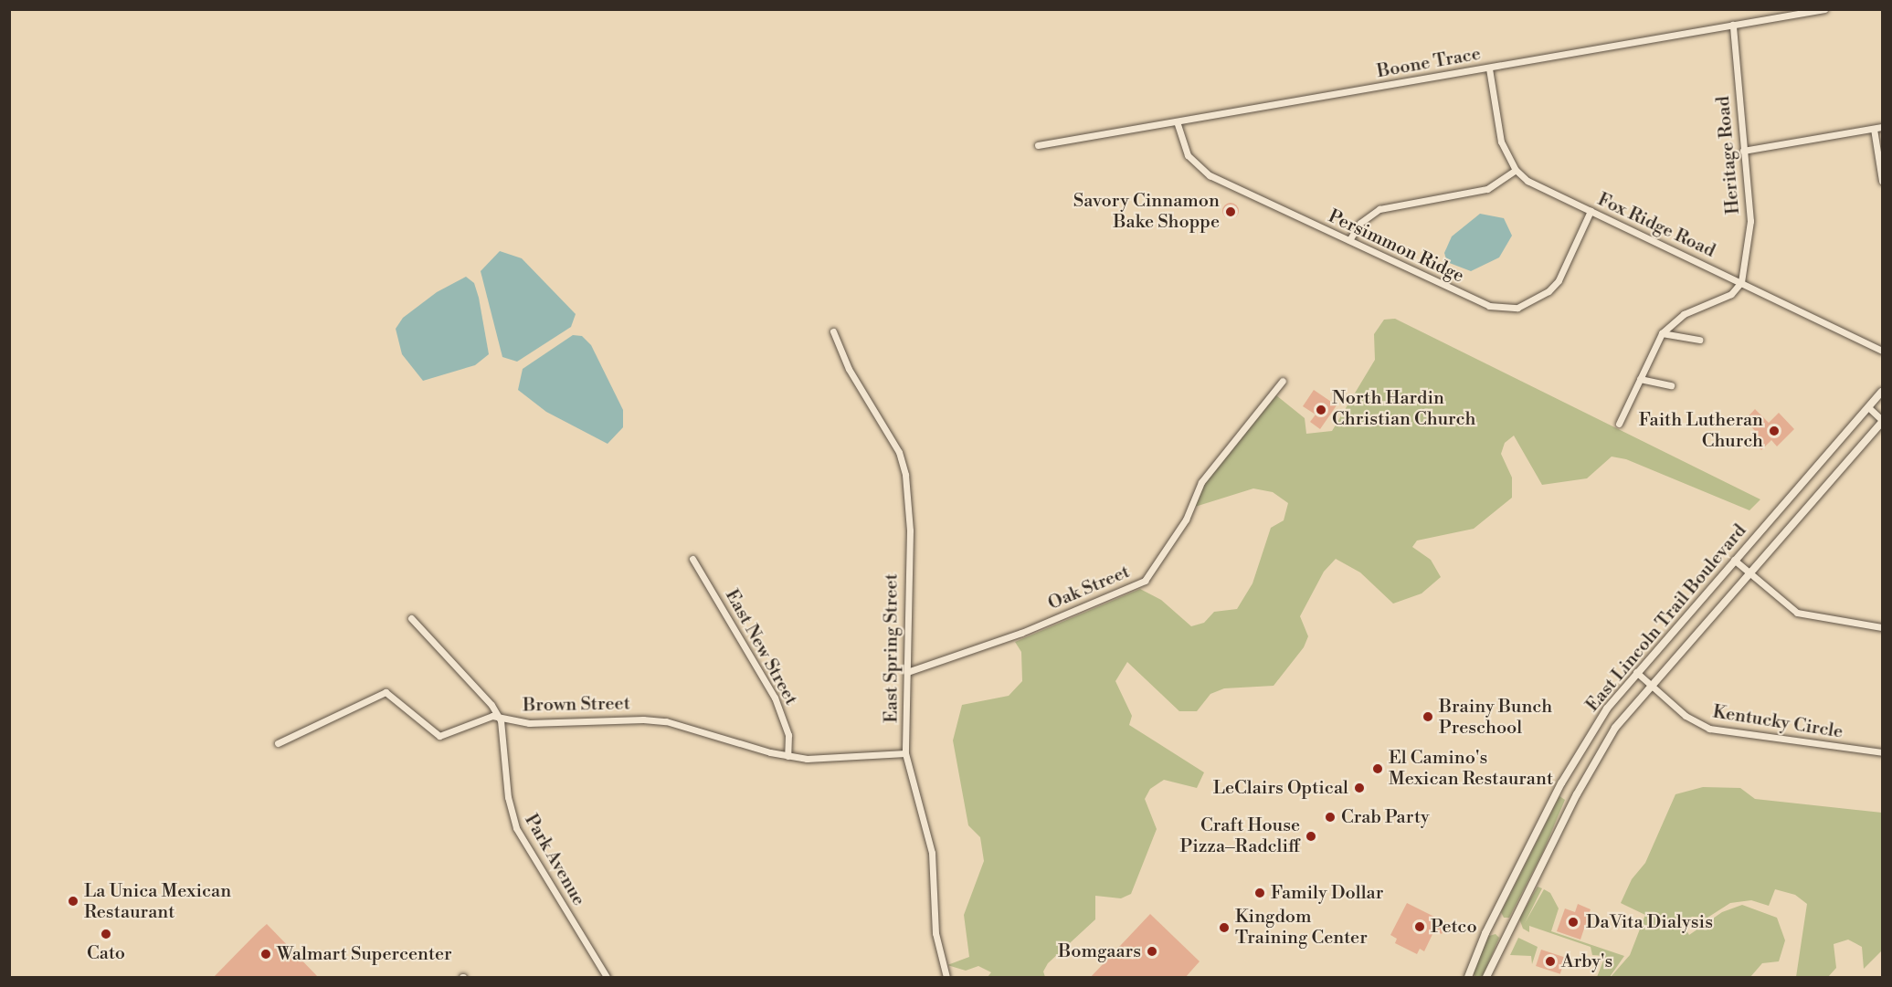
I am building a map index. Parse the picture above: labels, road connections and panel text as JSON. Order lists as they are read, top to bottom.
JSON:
{
  "streets": {
    "street": [
      "Boone Trace",
      "Heritage Road",
      "Fox Ridge Road",
      "Persimmon Ridge",
      "Oak Street",
      "East Lincoln Trail Boulevard",
      "East New Street",
      "East Spring Street",
      "Brown Street",
      "Kentucky Circle",
      "Park Avenue"
    ]
  },
  "crossings": [
    ["Boone Trace", "Heritage Road"],
    ["Boone Trace", "Fox Ridge Road"],
    ["Boone Trace", "Persimmon Ridge"],
    ["Heritage Road", "Fox Ridge Road"],
    ["Fox Ridge Road", "Persimmon Ridge"],
    ["Oak Street", "East Spring Street"],
    ["East Lincoln Trail Boulevard", "Kentucky Circle"],
    ["East New Street", "Brown Street"],
    ["East Spring Street", "Brown Street"],
    ["Brown Street", "Park Avenue"]
  ],
  "places": [
    "Savory Cinnamon Bake Shoppe",
    "North Hardin Christian Church",
    "Faith Lutheran Church",
    "Brainy Bunch Preschool",
    "El Camino's Mexican Restaurant",
    "LeClairs Optical",
    "Crab Party",
    "Craft House Pizza–Radcliff",
    "Family Dollar",
    "La Unica Mexican Restaurant",
    "DaVita Dialysis",
    "Petco",
    "Kingdom Training Center",
    "Cato",
    "Bomgaars",
    "Walmart Supercenter",
    "Arby's"
  ]
}
